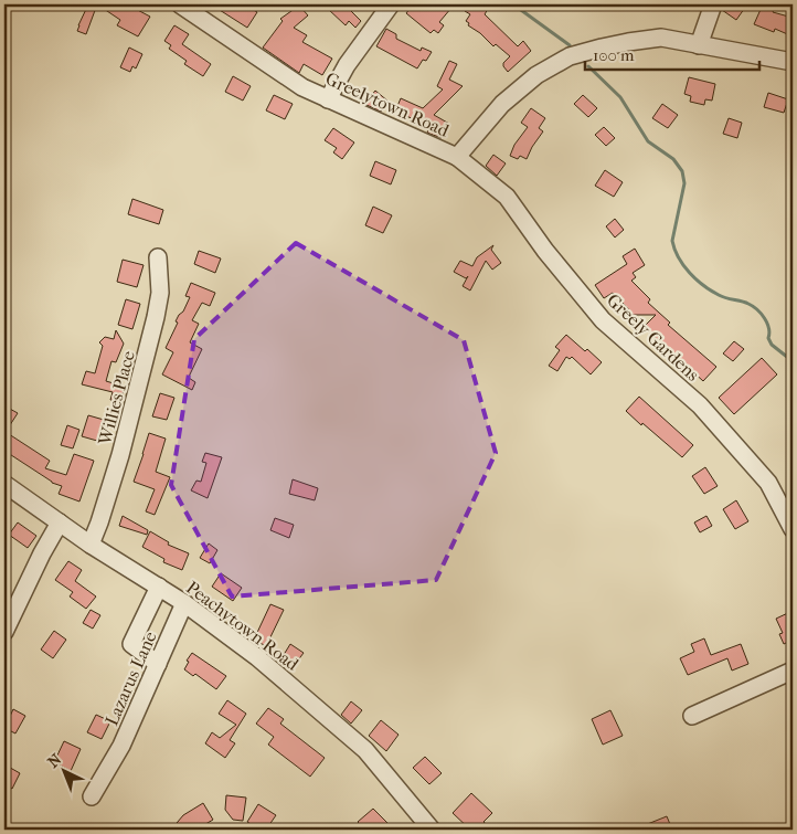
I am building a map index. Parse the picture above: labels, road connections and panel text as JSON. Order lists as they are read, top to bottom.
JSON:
{
  "streets": {
    "street": [
      "Greelytown Road",
      "Greely Gardens",
      "Willies Place",
      "Peachytown Road",
      "Lazarus Lane"
    ]
  },
  "crossings": [
    ["Greelytown Road", "Greely Gardens"],
    ["Willies Place", "Peachytown Road"],
    ["Peachytown Road", "Lazarus Lane"]
  ],
  "scale_bar": "100 m",
  "north": "top left"
}
